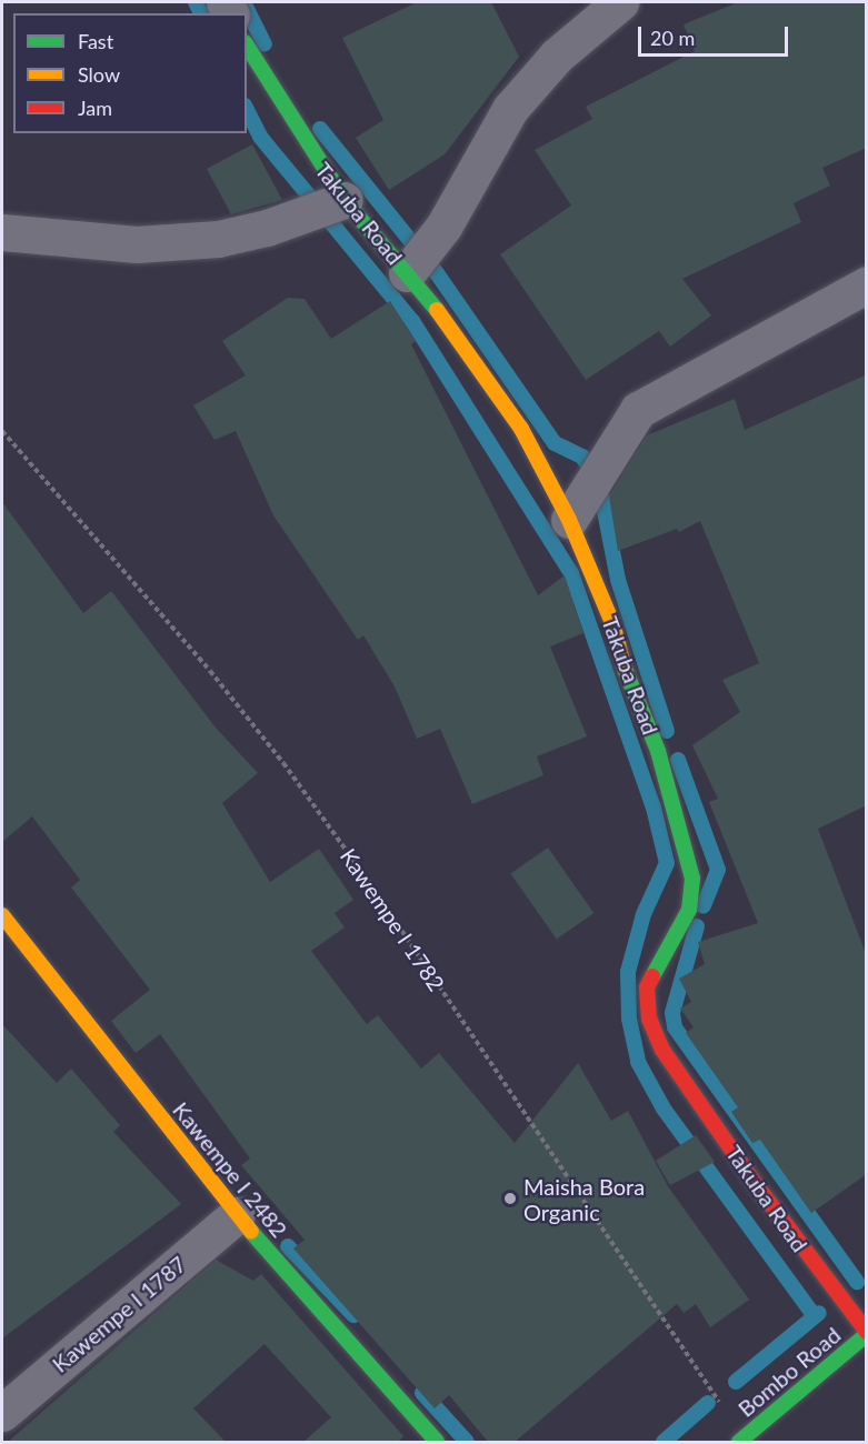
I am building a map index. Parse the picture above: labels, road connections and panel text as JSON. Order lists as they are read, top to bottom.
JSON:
{
  "streets": {
    "street": [
      "Takuba Road",
      "Kawempe I 2482",
      "Kawempe I 1787",
      "Bombo Road"
    ],
    "path": ["Kawempe I 1782"]
  },
  "crossings": [
    ["Takuba Road", "Bombo Road"],
    ["Kawempe I 1782", "Bombo Road"],
    ["Kawempe I 2482", "Kawempe I 1787"]
  ],
  "places": ["Maisha Bora Organic"],
  "legend": ["Fast", "Slow", "Jam"],
  "scale_bar": "20 m"
}
